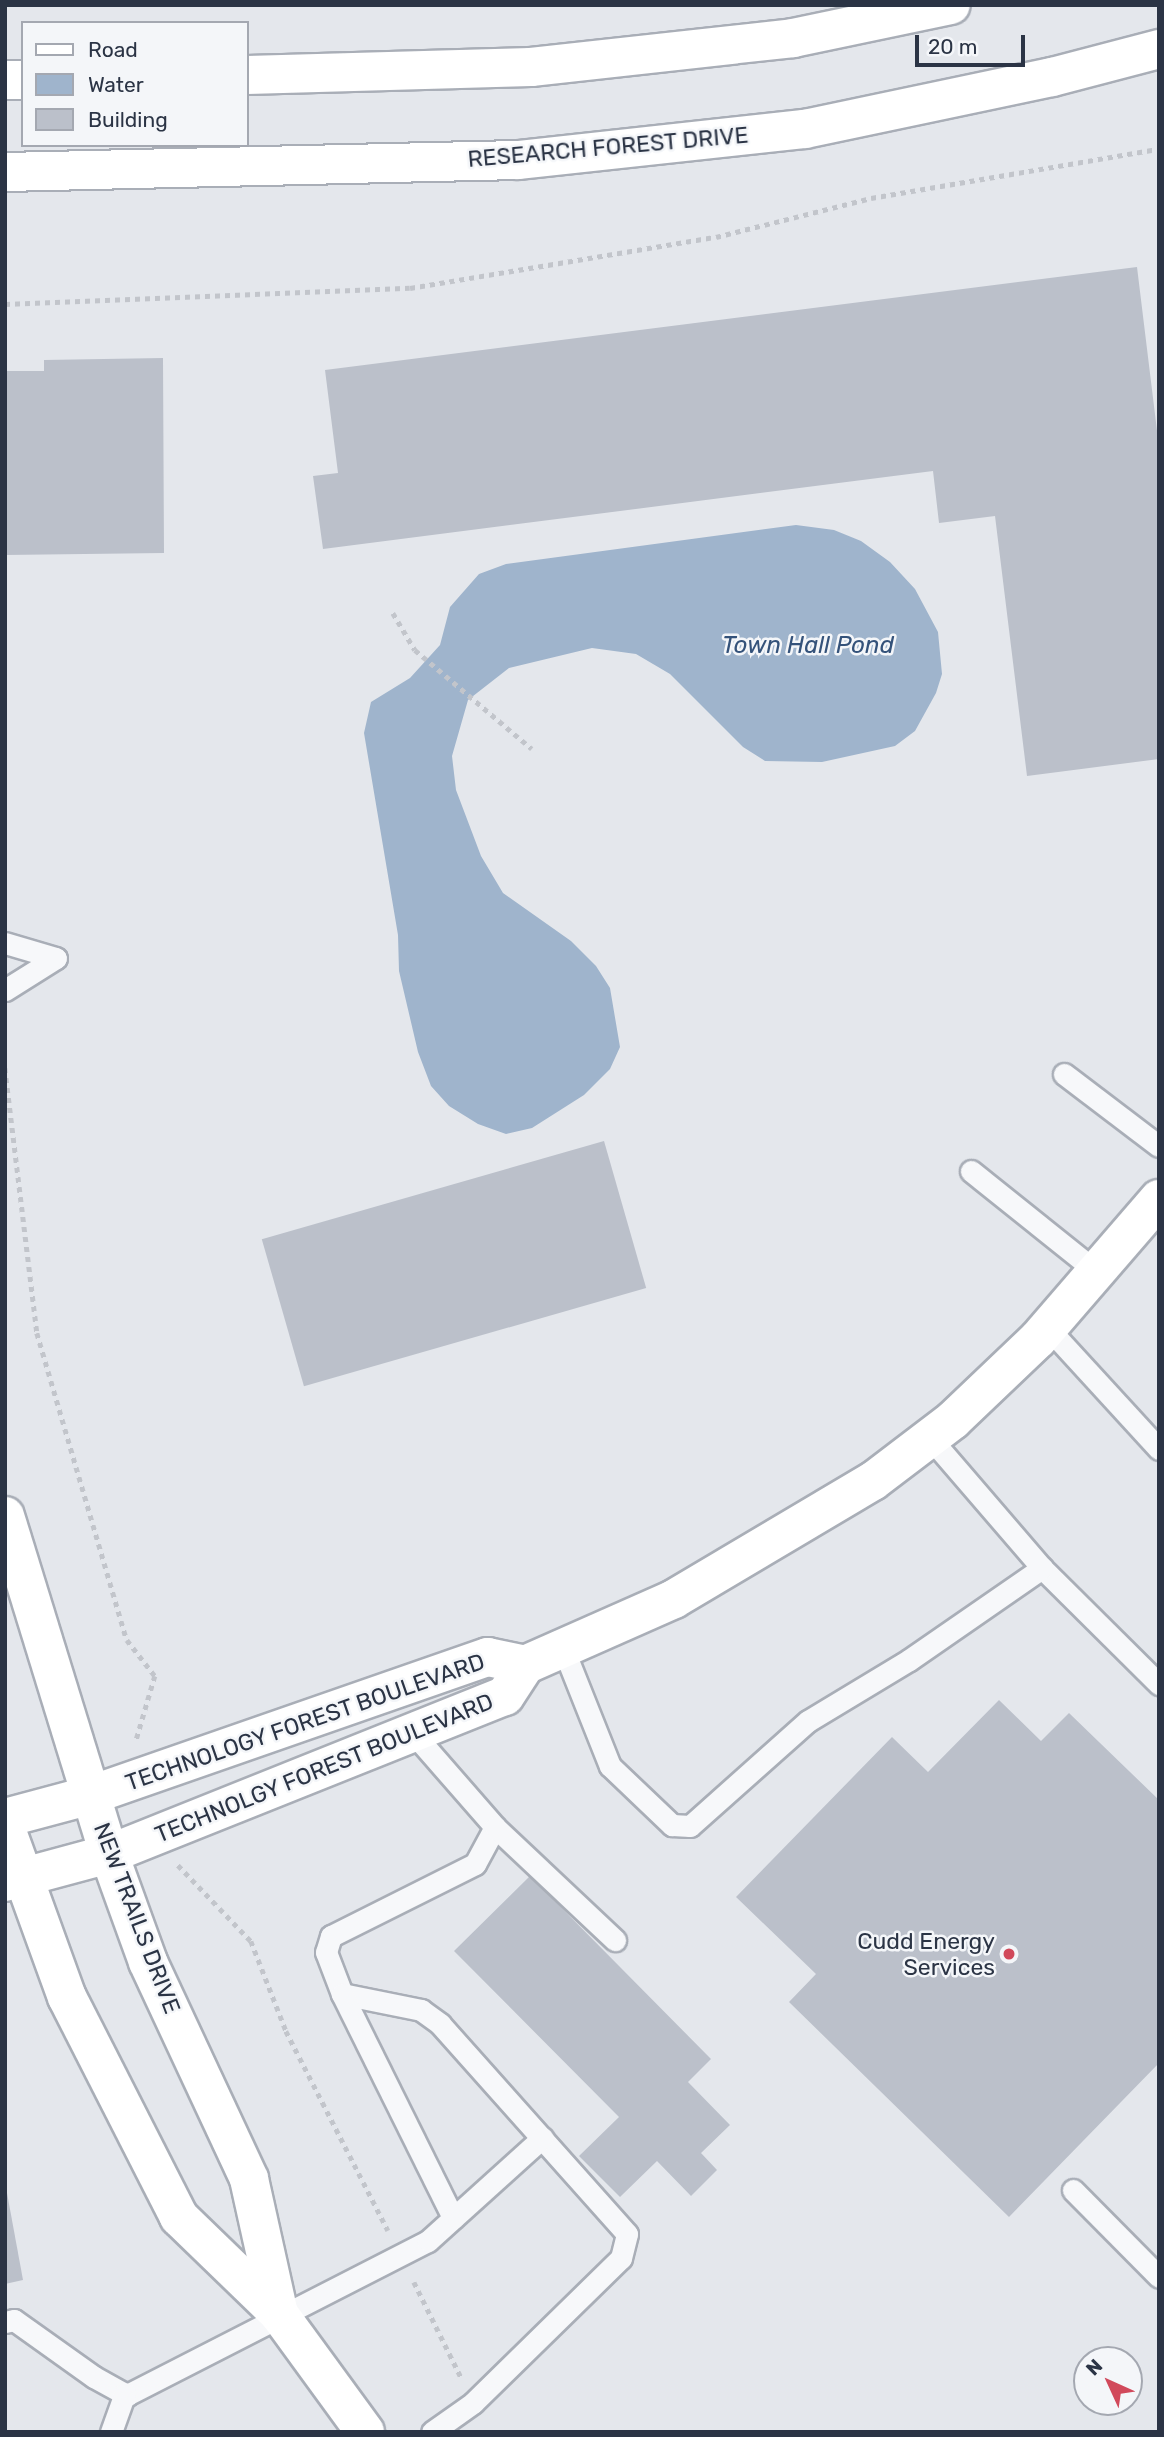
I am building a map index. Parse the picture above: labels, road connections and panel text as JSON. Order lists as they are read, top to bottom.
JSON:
{
  "streets": {
    "street": [
      "RESEARCH FOREST DRIVE",
      "TECHNOLOGY FOREST BOULEVARD",
      "TECHNOLGY FOREST BOULEVARD",
      "NEW TRAILS DRIVE"
    ]
  },
  "crossings": [
    ["TECHNOLOGY FOREST BOULEVARD", "TECHNOLGY FOREST BOULEVARD"],
    ["TECHNOLOGY FOREST BOULEVARD", "NEW TRAILS DRIVE"],
    ["TECHNOLGY FOREST BOULEVARD", "NEW TRAILS DRIVE"]
  ],
  "water": ["Town Hall Pond"],
  "places": ["Cudd Energy Services"],
  "legend": ["Road", "Water", "Building"],
  "scale_bar": "20 m",
  "north": "top left"
}
